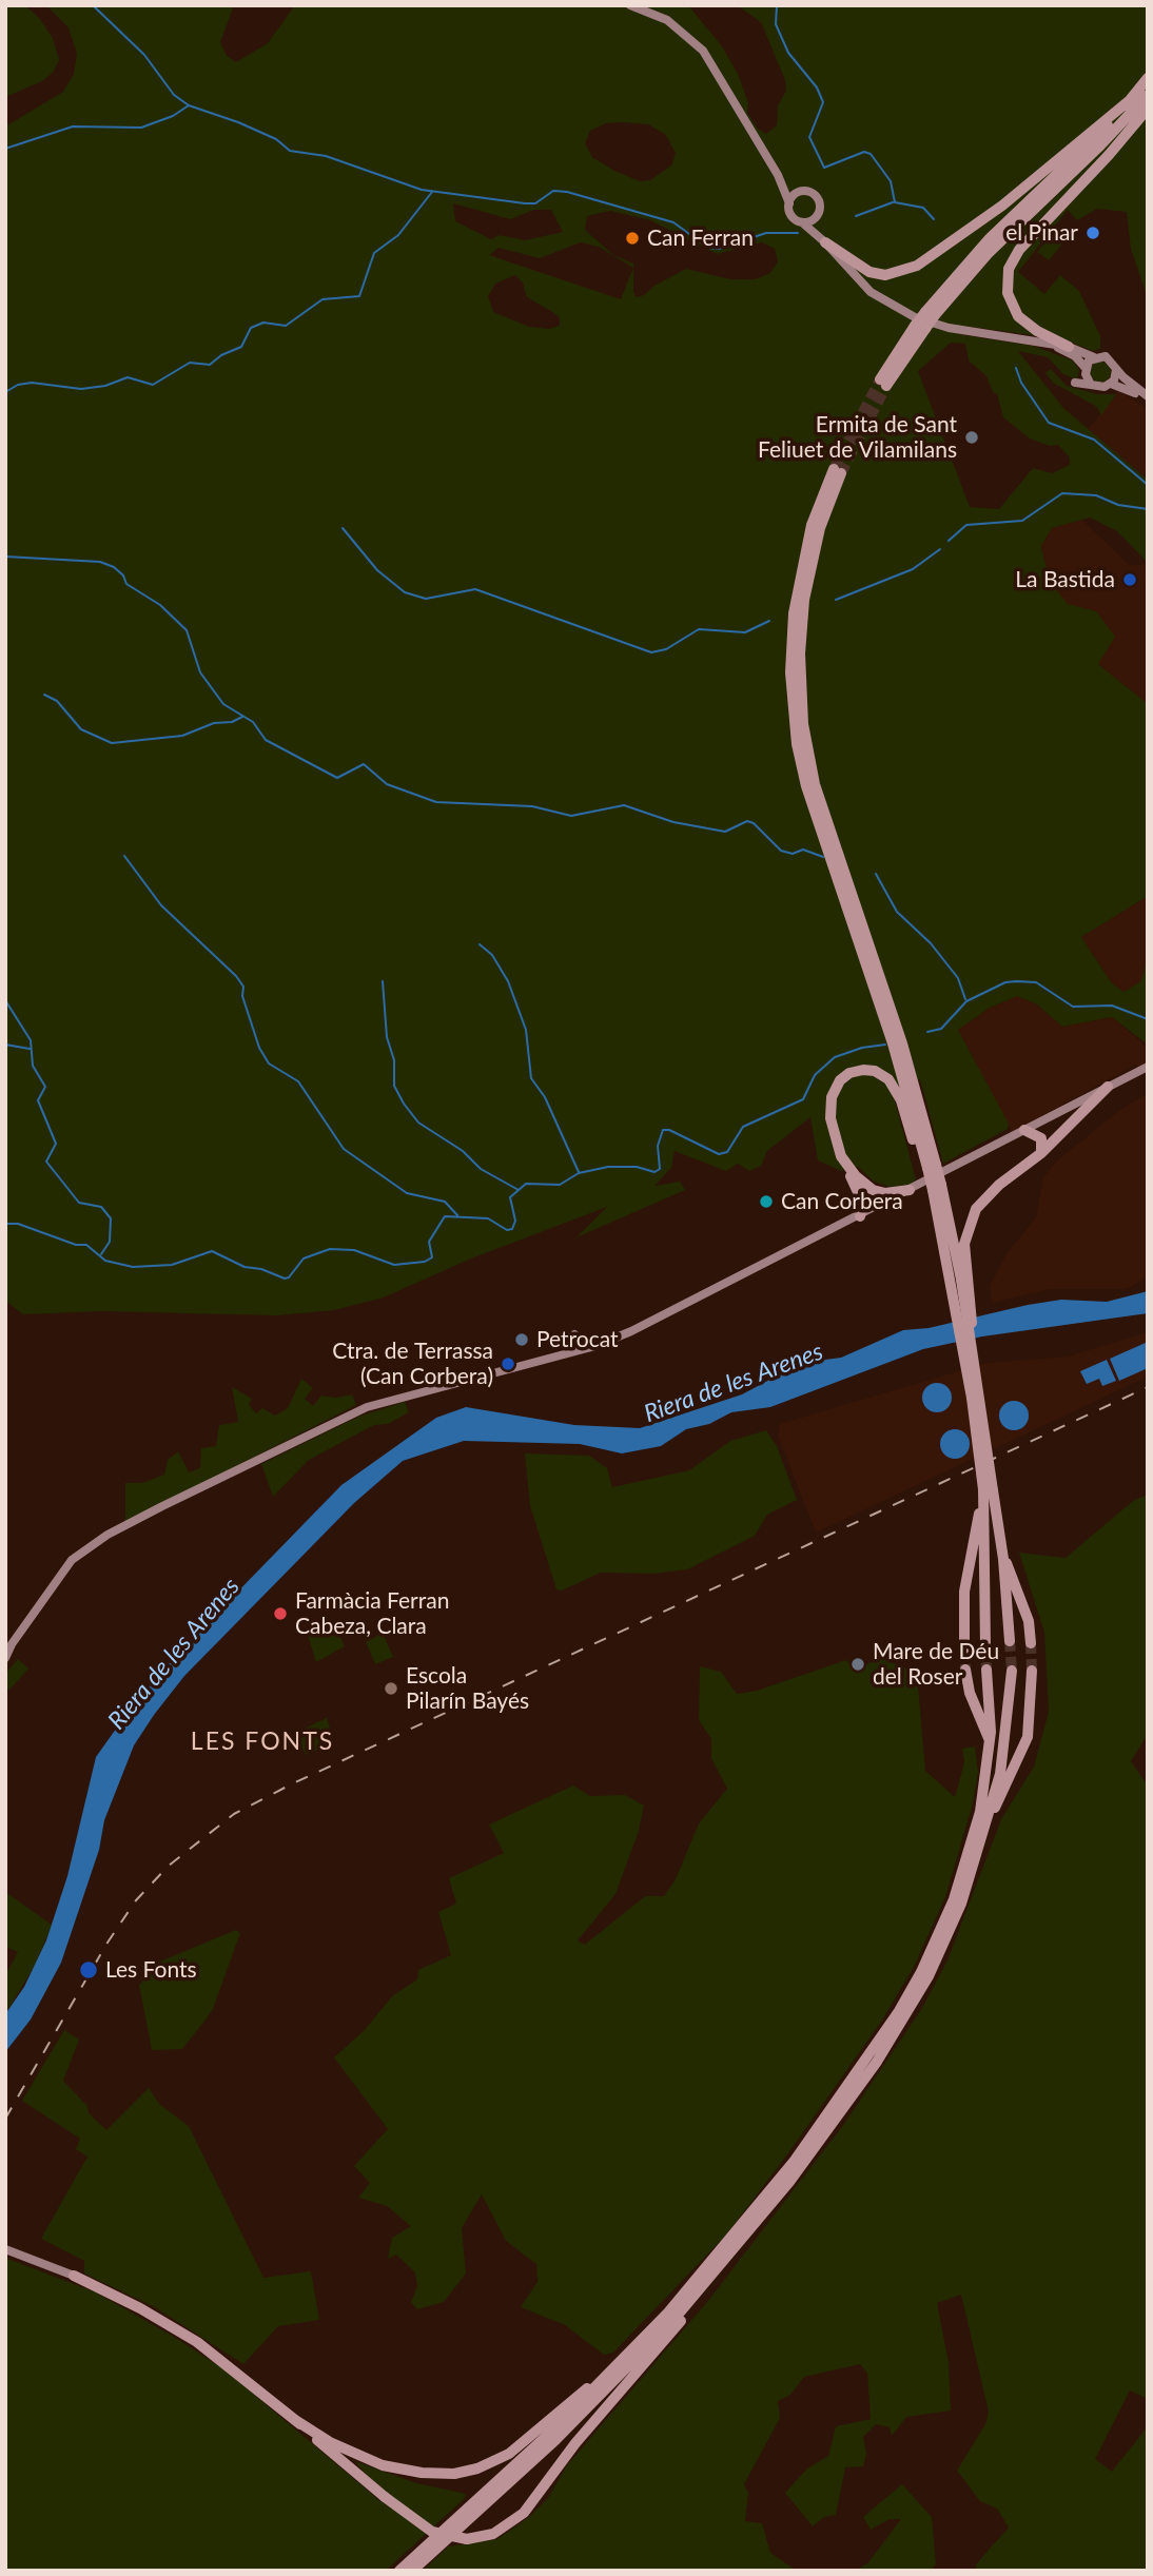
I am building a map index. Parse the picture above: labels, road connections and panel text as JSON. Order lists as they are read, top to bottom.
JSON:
{
  "districts": ["LES FONTS"],
  "water": ["Riera de les Arenes"],
  "places": [
    "el Pinar",
    "Can Ferran",
    "Ermita de Sant Feliuet de Vilamilans",
    "La Bastida",
    "Can Corbera",
    "Petrocat",
    "Ctra. de Terrassa (Can Corbera)",
    "Farmàcia Ferran Cabeza, Clara",
    "Mare de Déu del Roser",
    "Escola Pilarín Bayés",
    "Les Fonts"
  ]
}
